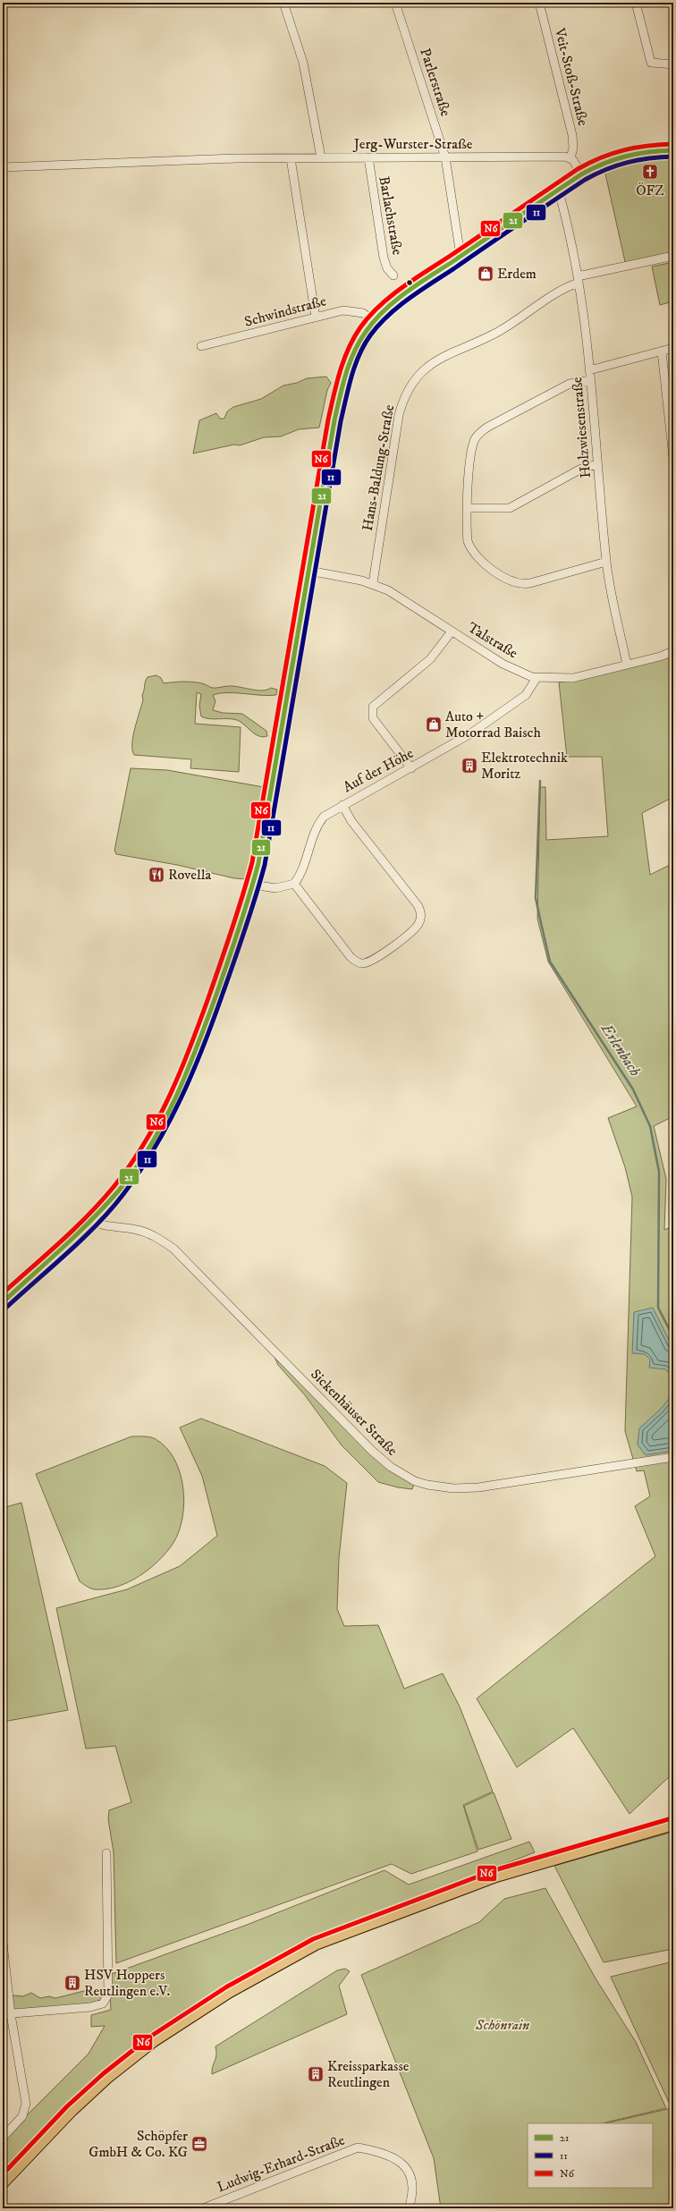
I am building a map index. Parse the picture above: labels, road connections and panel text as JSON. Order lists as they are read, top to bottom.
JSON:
{
  "streets": {
    "street": [
      "Veit-Stoß-Straße",
      "Parlerstraße",
      "Jerg-Wurster-Straße",
      "Barlachstraße",
      "Schwindstraße",
      "Holzwiesenstraße",
      "Hans-Baldung-Straße",
      "Talstraße",
      "Auf der Höhe",
      "Sickenhäuser Straße",
      "Ludwig-Erhard-Straße"
    ]
  },
  "crossings": [
    ["Veit-Stoß-Straße", "Jerg-Wurster-Straße"],
    ["Parlerstraße", "Jerg-Wurster-Straße"],
    ["Jerg-Wurster-Straße", "Barlachstraße"],
    ["Holzwiesenstraße", "Hans-Baldung-Straße"],
    ["Holzwiesenstraße", "Talstraße"],
    ["Hans-Baldung-Straße", "Talstraße"],
    ["Talstraße", "Auf der Höhe"]
  ],
  "water": ["Erlenbach"],
  "parks": ["Schönrain"],
  "places": {
    "church": ["ÖFZ"],
    "shop": ["Erdem", "Auto + Motorrad Baisch"],
    "building": ["Elektrotechnik Moritz", "HSV Hoppers Reutlingen e.V.", "Kreissparkasse Reutlingen"],
    "restaurant": ["Rovella"],
    "office": ["Schöpfer GmbH & Co. KG"]
  },
  "lines": ["transit line N6", "transit line 21", "transit line 11"],
  "legend": ["21", "11", "N6"]
}
